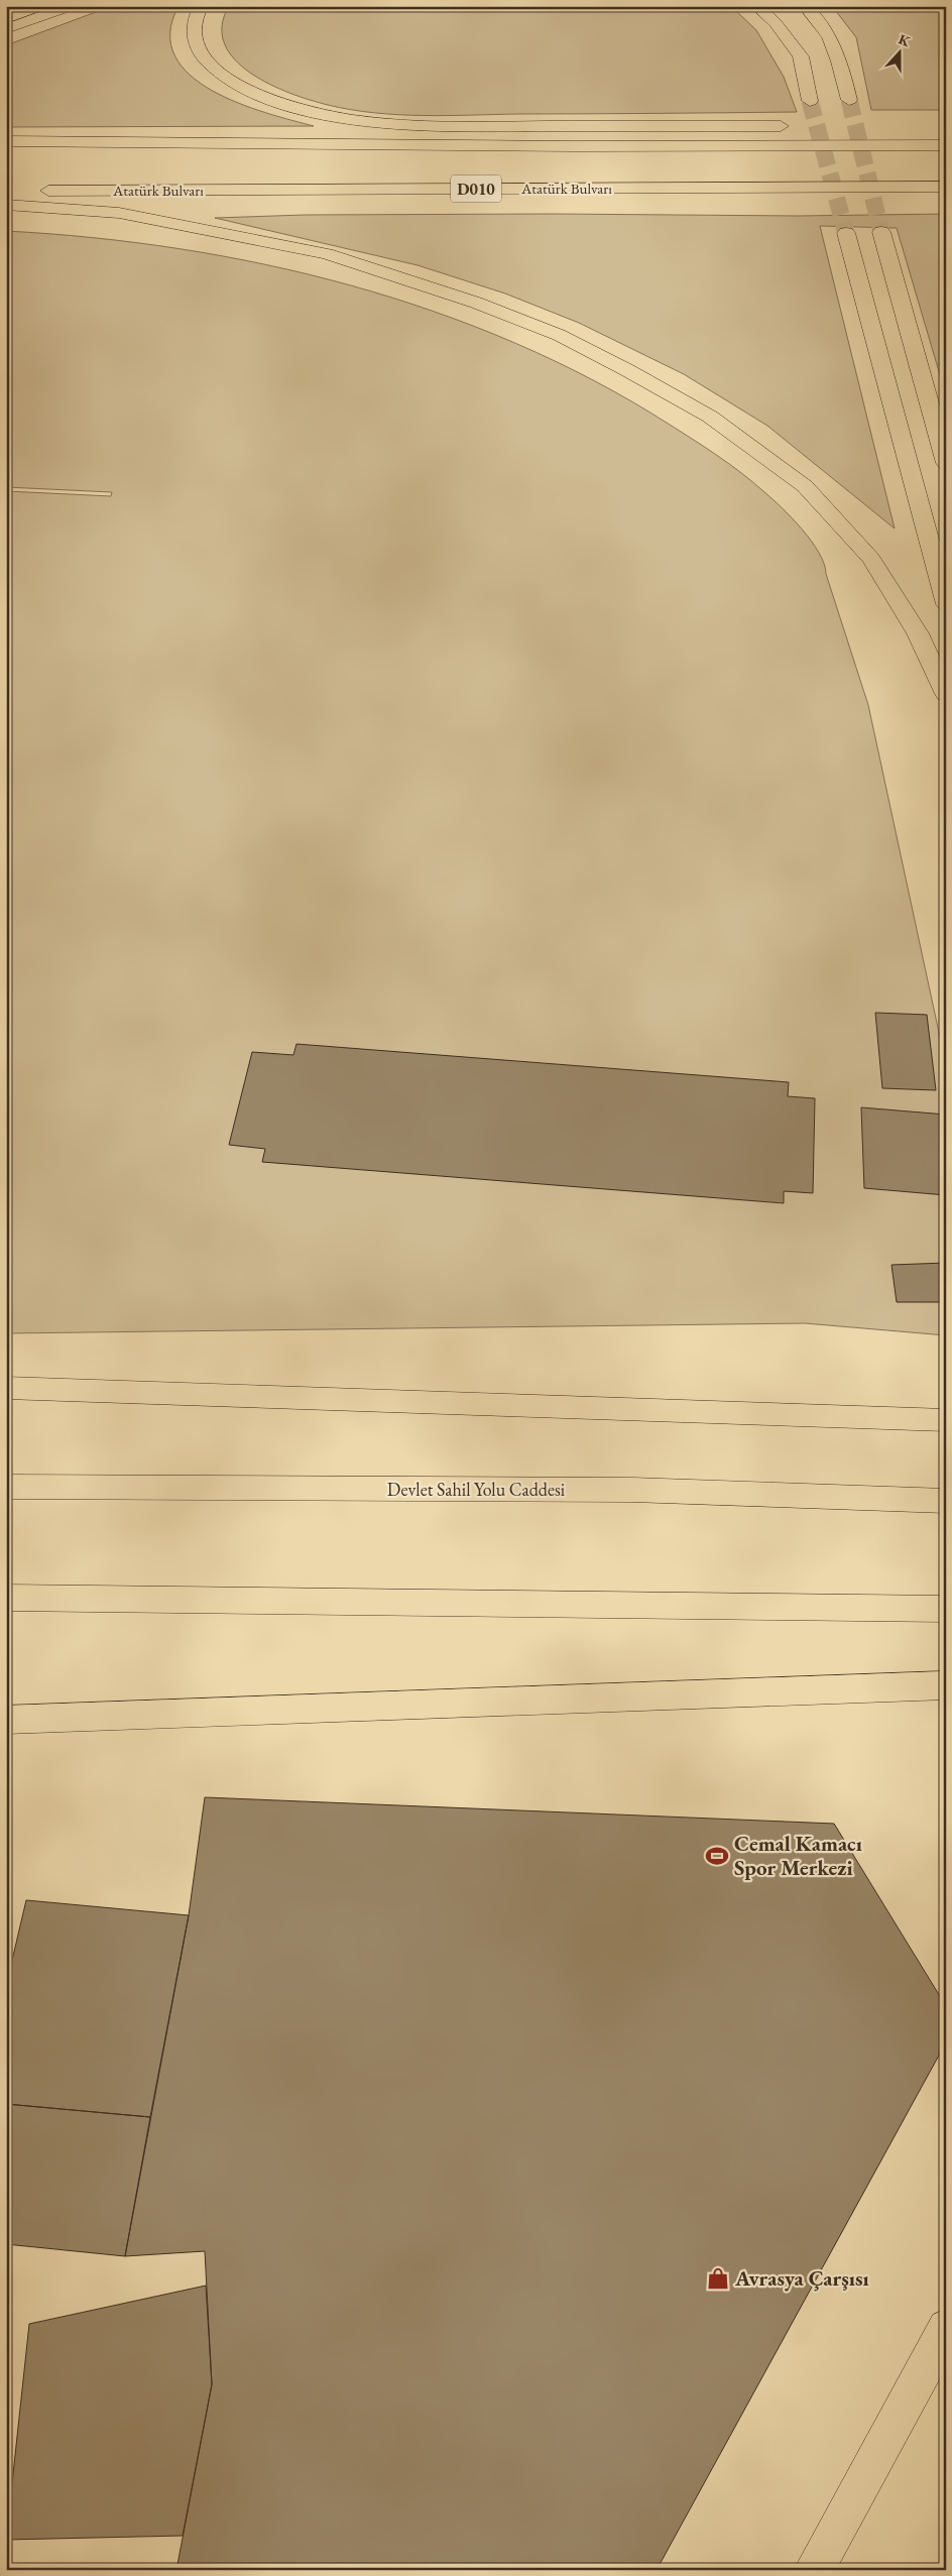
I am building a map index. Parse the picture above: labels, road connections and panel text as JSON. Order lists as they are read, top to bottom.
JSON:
{
  "streets": {
    "main road": ["D010", "Atatürk Bulvarı", "Devlet Sahil Yolu Caddesi"]
  },
  "places": {
    "sports": ["Cemal Kamacı Spor Merkezi"],
    "shop": ["Avrasya Çarşısı"]
  },
  "north": "top"
}
